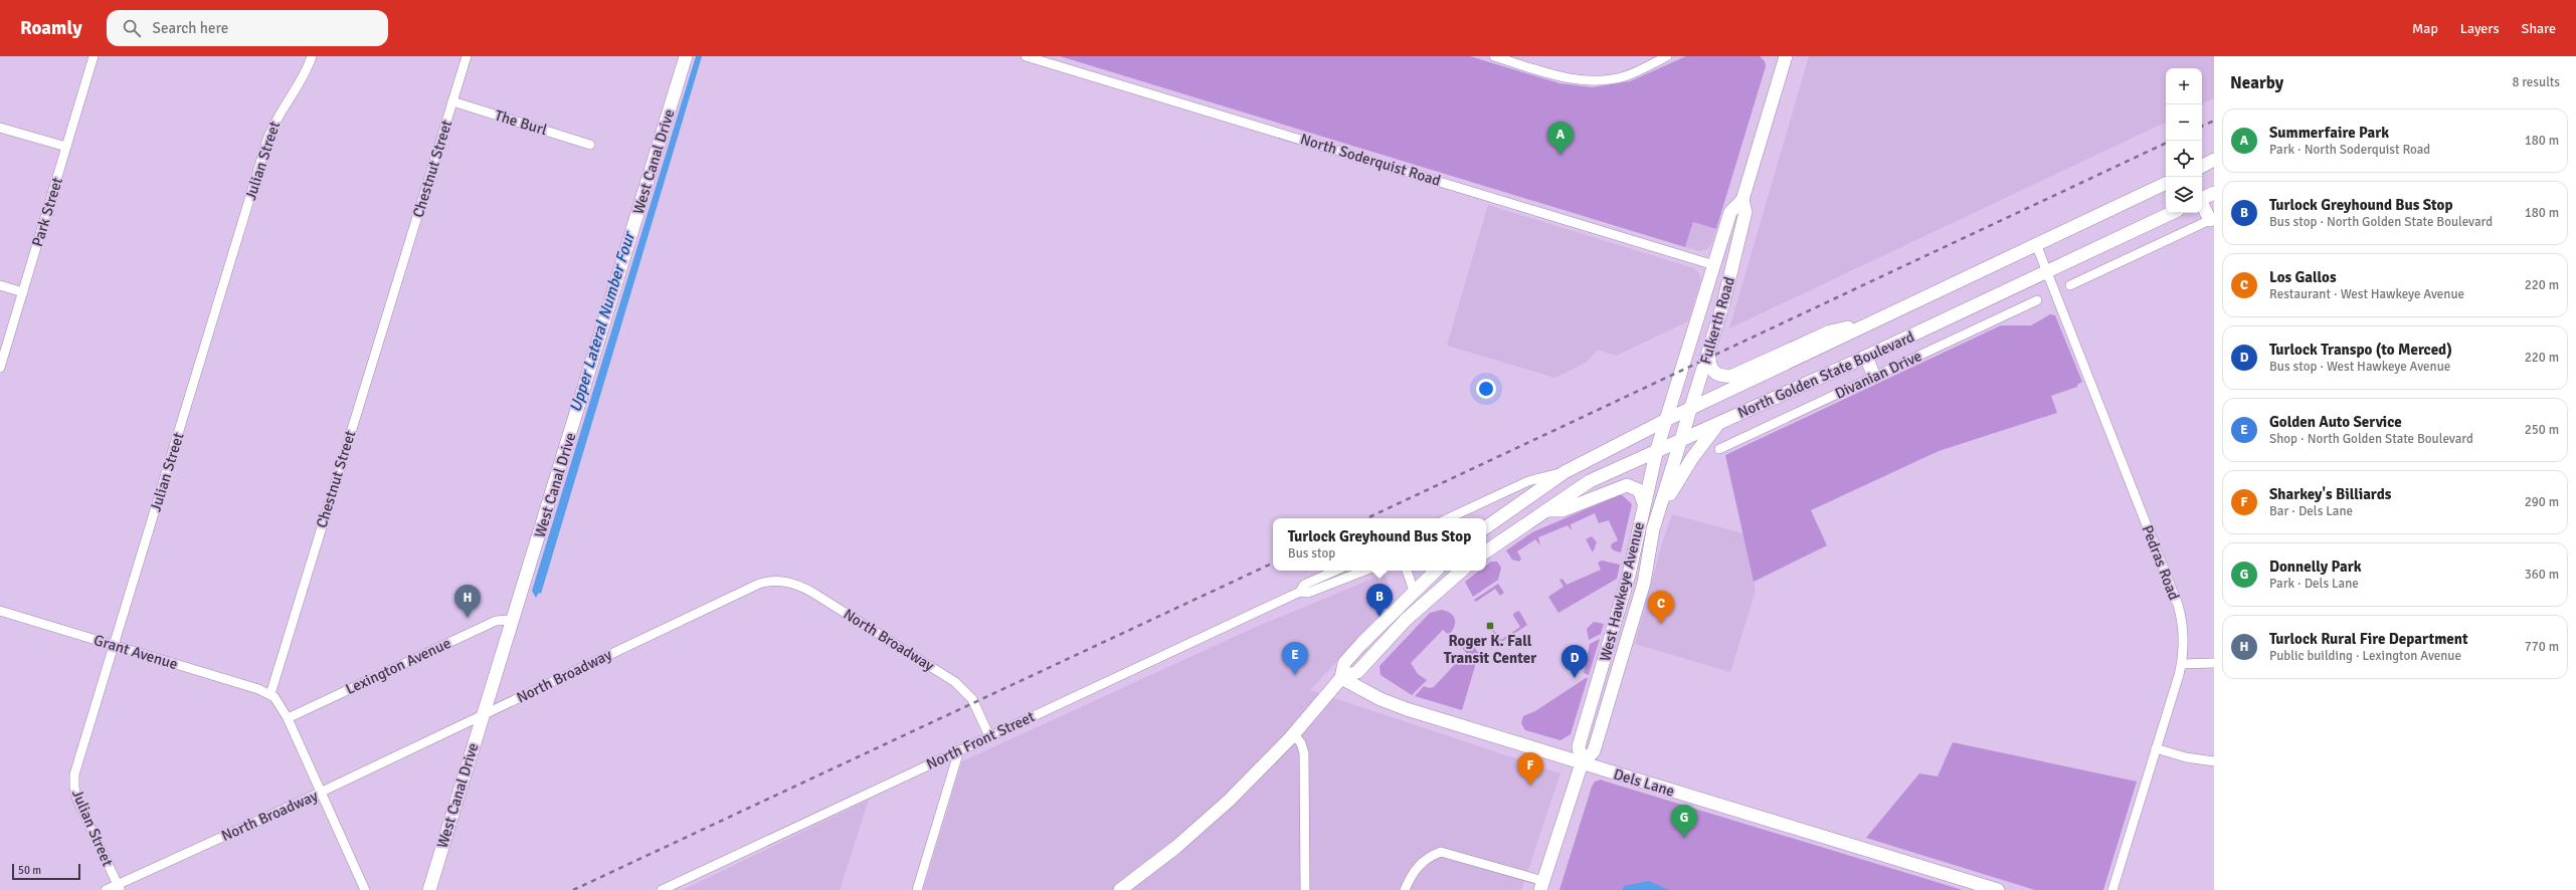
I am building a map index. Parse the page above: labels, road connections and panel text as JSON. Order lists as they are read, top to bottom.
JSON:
{
  "streets": {
    "street": [
      "The Burl",
      "North Soderquist Road",
      "Julian Street",
      "West Canal Drive",
      "Chestnut Street",
      "Park Street",
      "Fulkerth Road",
      "North Golden State Boulevard",
      "Divanian Drive",
      "Pedras Road",
      "West Hawkeye Avenue",
      "North Broadway",
      "Grant Avenue",
      "Lexington Avenue",
      "North Front Street",
      "Dels Lane"
    ]
  },
  "crossings": [
    ["The Burl", "Chestnut Street"],
    ["North Soderquist Road", "Fulkerth Road"],
    ["Julian Street", "North Broadway"],
    ["Julian Street", "Grant Avenue"],
    ["West Canal Drive", "North Broadway"],
    ["West Canal Drive", "Lexington Avenue"],
    ["Chestnut Street", "Grant Avenue"],
    ["Fulkerth Road", "North Golden State Boulevard"],
    ["Fulkerth Road", "West Hawkeye Avenue"],
    ["North Golden State Boulevard", "Pedras Road"],
    ["North Golden State Boulevard", "West Hawkeye Avenue"],
    ["West Hawkeye Avenue", "Dels Lane"],
    ["North Broadway", "North Front Street"]
  ],
  "water": ["Upper Lateral Number Four"],
  "places": {
    "transit": ["Roger K. Fall Transit Center"]
  },
  "scale_bar": "50 m",
  "page": {
    "header": "Roamly",
    "search": "Search here",
    "nav": ["Map", "Layers", "Share"],
    "heading": ["Nearby", "8 results"],
    "map_buttons": ["+", "−"],
    "list": [
      {
        "mark": "A",
        "name": "Summerfaire Park",
        "note": "Park · North Soderquist Road",
        "value": "180 m"
      },
      {
        "mark": "B",
        "name": "Turlock Greyhound Bus Stop",
        "note": "Bus stop · North Golden State Boulevard",
        "value": "180 m"
      },
      {
        "mark": "C",
        "name": "Los Gallos",
        "note": "Restaurant · West Hawkeye Avenue",
        "value": "220 m"
      },
      {
        "mark": "D",
        "name": "Turlock Transpo (to Merced)",
        "note": "Bus stop · West Hawkeye Avenue",
        "value": "220 m"
      },
      {
        "mark": "E",
        "name": "Golden Auto Service",
        "note": "Shop · North Golden State Boulevard",
        "value": "250 m"
      },
      {
        "mark": "F",
        "name": "Sharkey's Billiards",
        "note": "Bar · Dels Lane",
        "value": "290 m"
      },
      {
        "mark": "G",
        "name": "Donnelly Park",
        "note": "Park · Dels Lane",
        "value": "360 m"
      },
      {
        "mark": "H",
        "name": "Turlock Rural Fire Department",
        "note": "Public building · Lexington Avenue",
        "value": "770 m"
      }
    ],
    "pins": [
      "A",
      "B",
      "H",
      "C",
      "E",
      "D",
      "F",
      "G"
    ],
    "popup": ["Turlock Greyhound Bus Stop", "Bus stop"],
    "scale": "50 m"
  }
}
